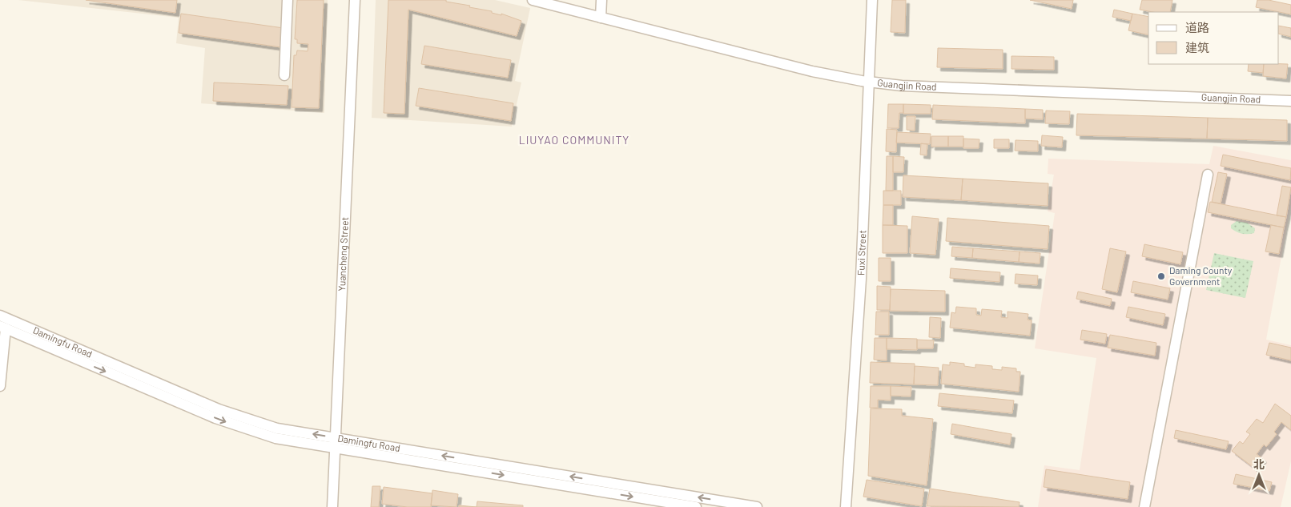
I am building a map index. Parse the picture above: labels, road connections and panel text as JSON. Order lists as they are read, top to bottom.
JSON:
{
  "streets": {
    "street": [
      "Guangjin Road",
      "Yuancheng Street",
      "Fuxi Street",
      "Damingfu Road"
    ]
  },
  "crossings": [
    ["Guangjin Road", "Fuxi Street"],
    ["Yuancheng Street", "Damingfu Road"]
  ],
  "districts": ["LIUYAO COMMUNITY"],
  "places": ["Daming County Government"],
  "legend": ["道路", "建筑"],
  "north": "top"
}
